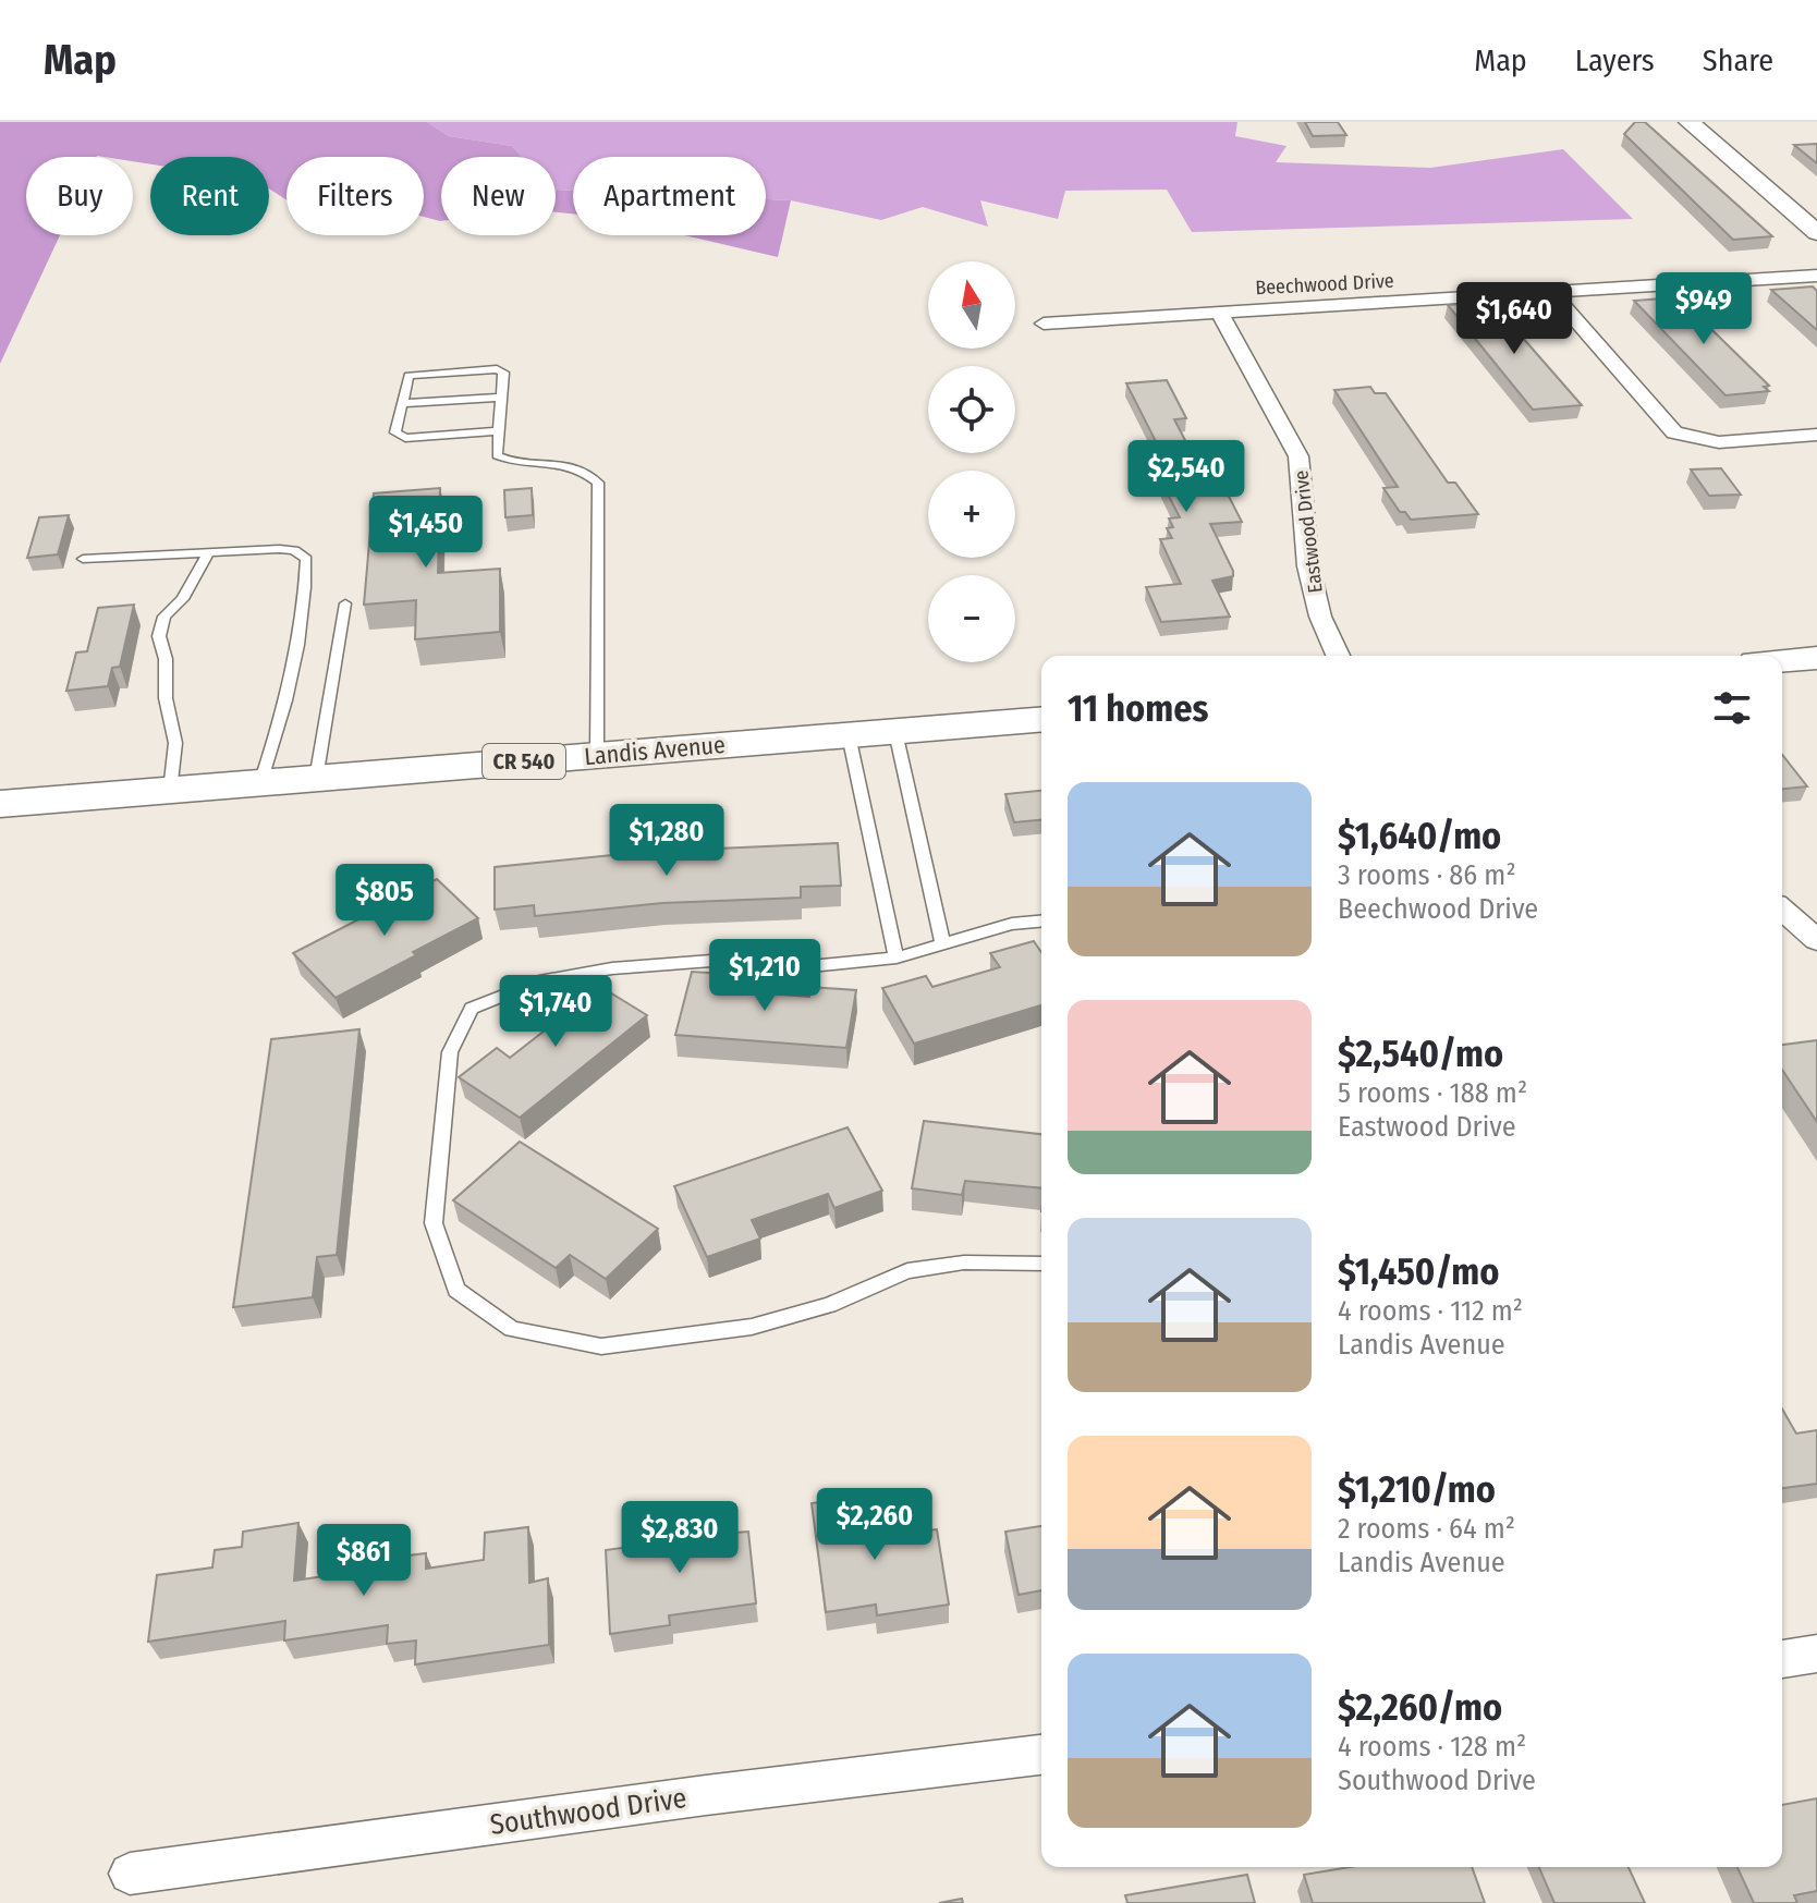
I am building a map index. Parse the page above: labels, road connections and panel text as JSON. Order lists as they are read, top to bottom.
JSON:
{
  "streets": {
    "main road": ["Landis Avenue", "CR 540"],
    "street": ["Beechwood Drive", "Eastwood Drive", "Southwood Drive"]
  },
  "crossings": [
    ["Beechwood Drive", "Eastwood Drive"]
  ],
  "north": "top",
  "page": {
    "header": "Map",
    "nav": ["Map", "Layers", "Share"],
    "chip": [
      "Buy",
      "Rent",
      "Filters",
      "New",
      "Apartment"
    ],
    "map_buttons": ["+", "−"],
    "price": [
      "$949",
      "$1,640",
      "$2,540",
      "$1,450",
      "$1,280",
      "$805",
      "$1,210",
      "$1,740",
      "$2,260",
      "$2,830",
      "$861"
    ],
    "heading": "11 homes",
    "list": [
      {
        "name": "$1,640/mo",
        "note": "3 rooms · 86 m² · Beechwood Drive"
      },
      {
        "name": "$2,540/mo",
        "note": "5 rooms · 188 m² · Eastwood Drive"
      },
      {
        "name": "$1,450/mo",
        "note": "4 rooms · 112 m² · Landis Avenue"
      },
      {
        "name": "$1,210/mo",
        "note": "2 rooms · 64 m² · Landis Avenue"
      },
      {
        "name": "$2,260/mo",
        "note": "4 rooms · 128 m² · Southwood Drive"
      }
    ]
  }
}
